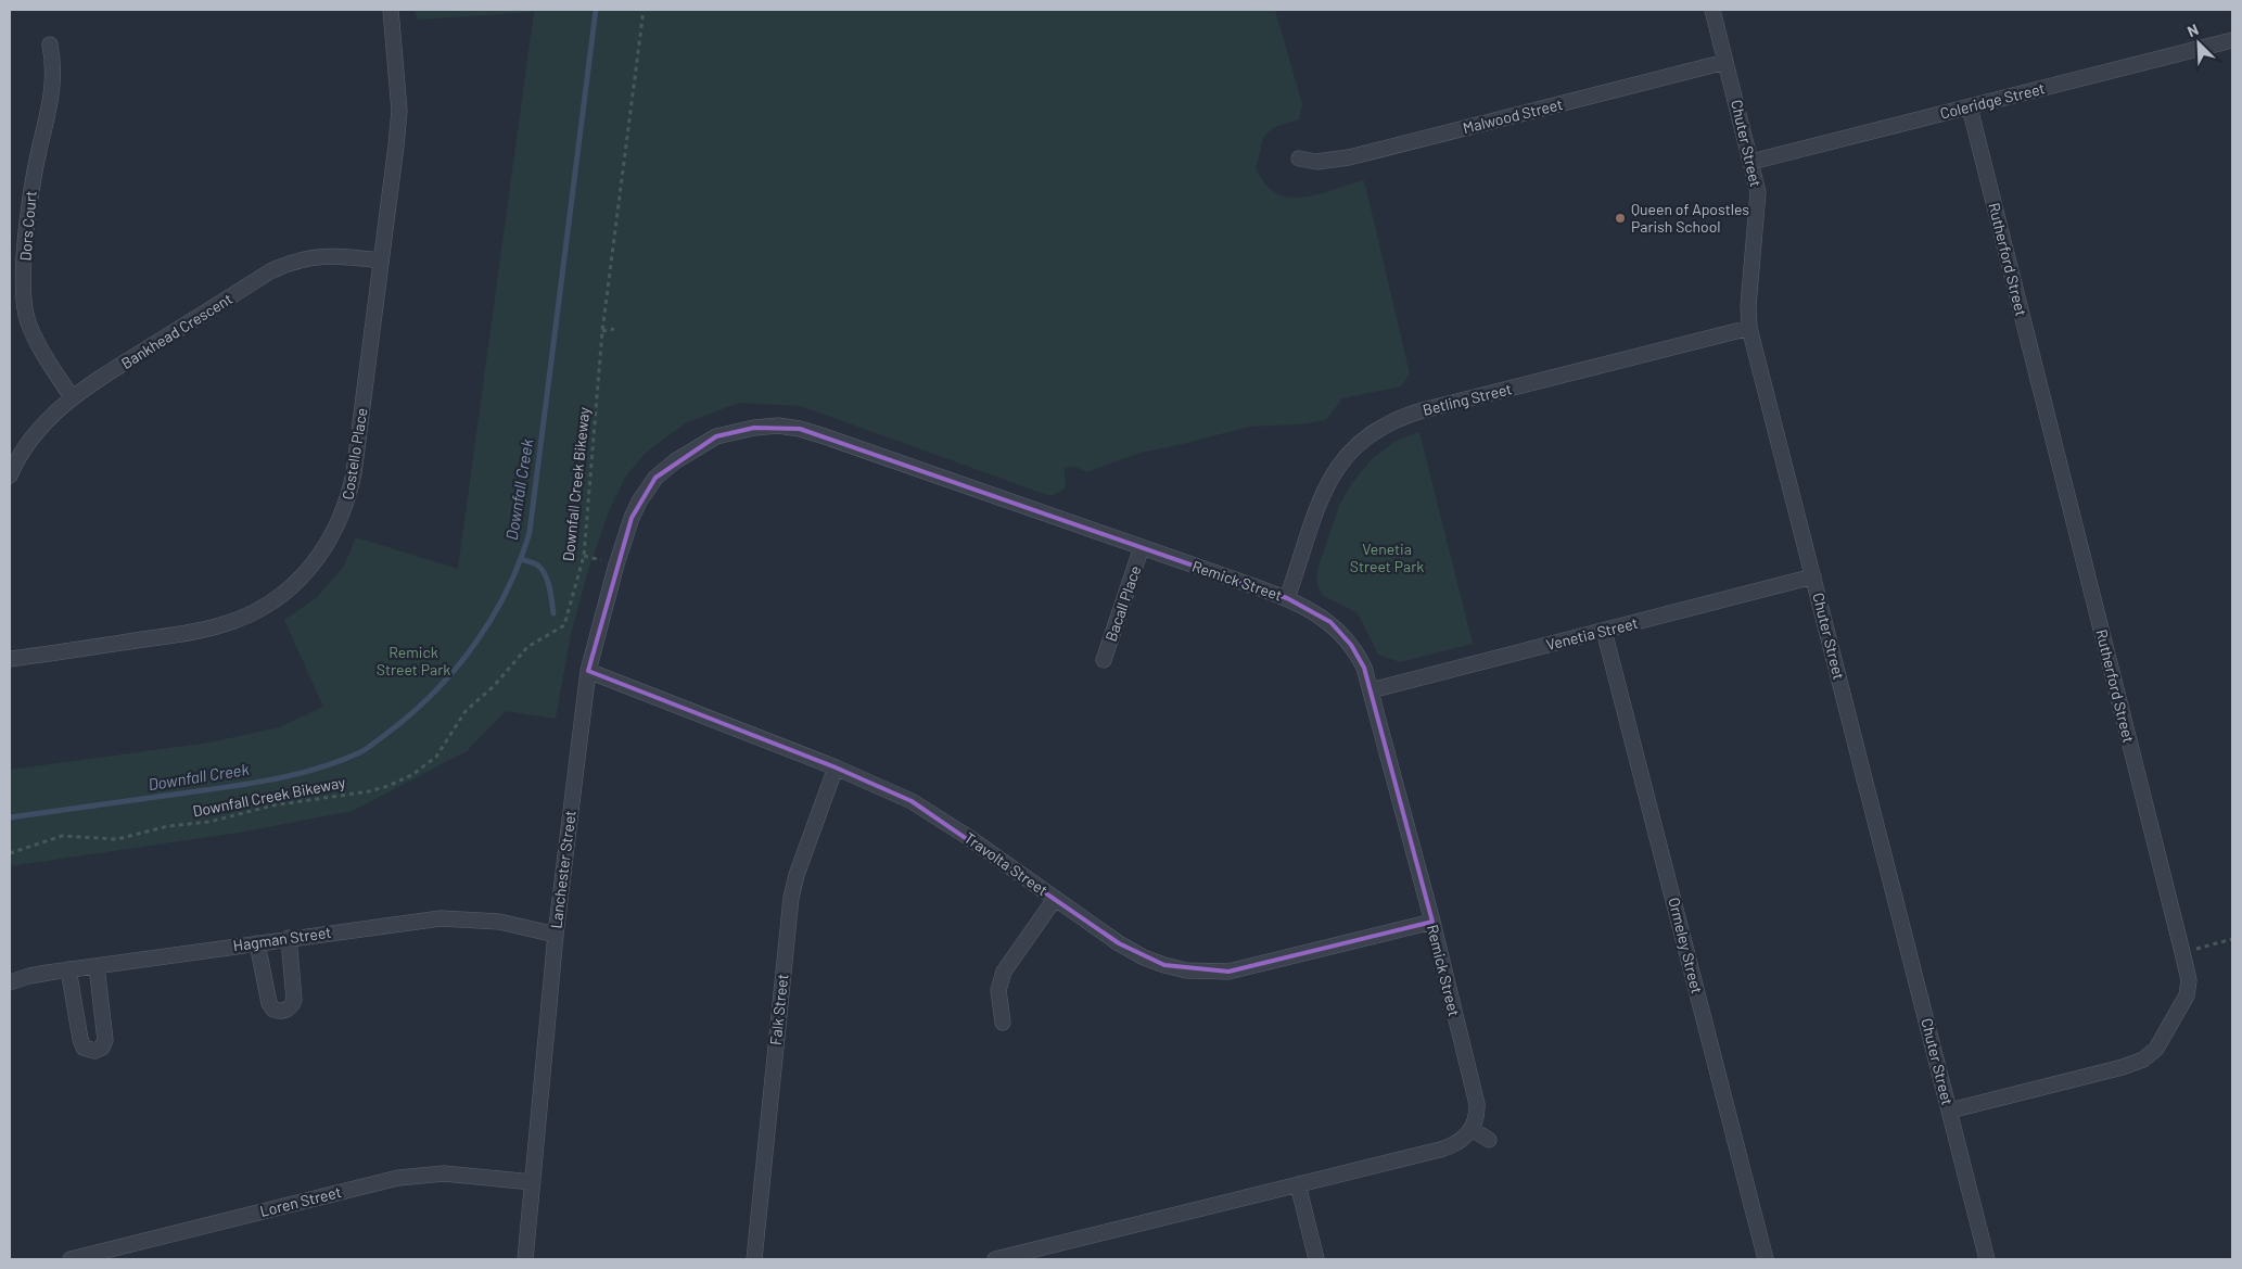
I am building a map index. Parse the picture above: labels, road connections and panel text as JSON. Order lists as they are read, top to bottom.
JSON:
{
  "streets": {
    "street": [
      "Coleridge Street",
      "Malwood Street",
      "Chuter Street",
      "Dors Court",
      "Rutherford Street",
      "Bankhead Crescent",
      "Betling Street",
      "Costello Place",
      "Remick Street",
      "Bacall Place",
      "Venetia Street",
      "Travolta Street",
      "Lanchester Street",
      "Hagman Street",
      "Ormeley Street",
      "Falk Street",
      "Loren Street"
    ],
    "path": ["Downfall Creek Bikeway"]
  },
  "crossings": [
    ["Coleridge Street", "Chuter Street"],
    ["Coleridge Street", "Rutherford Street"],
    ["Malwood Street", "Chuter Street"],
    ["Chuter Street", "Rutherford Street"],
    ["Chuter Street", "Betling Street"],
    ["Chuter Street", "Venetia Street"],
    ["Dors Court", "Bankhead Crescent"],
    ["Bankhead Crescent", "Costello Place"],
    ["Betling Street", "Remick Street"],
    ["Remick Street", "Bacall Place"],
    ["Remick Street", "Venetia Street"],
    ["Remick Street", "Travolta Street"],
    ["Remick Street", "Lanchester Street"],
    ["Venetia Street", "Ormeley Street"],
    ["Travolta Street", "Lanchester Street"],
    ["Travolta Street", "Falk Street"],
    ["Lanchester Street", "Hagman Street"],
    ["Lanchester Street", "Loren Street"]
  ],
  "water": ["Downfall Creek"],
  "parks": ["Venetia Street Park", "Remick Street Park"],
  "places": ["Queen of Apostles Parish School"],
  "north": "top left"
}
